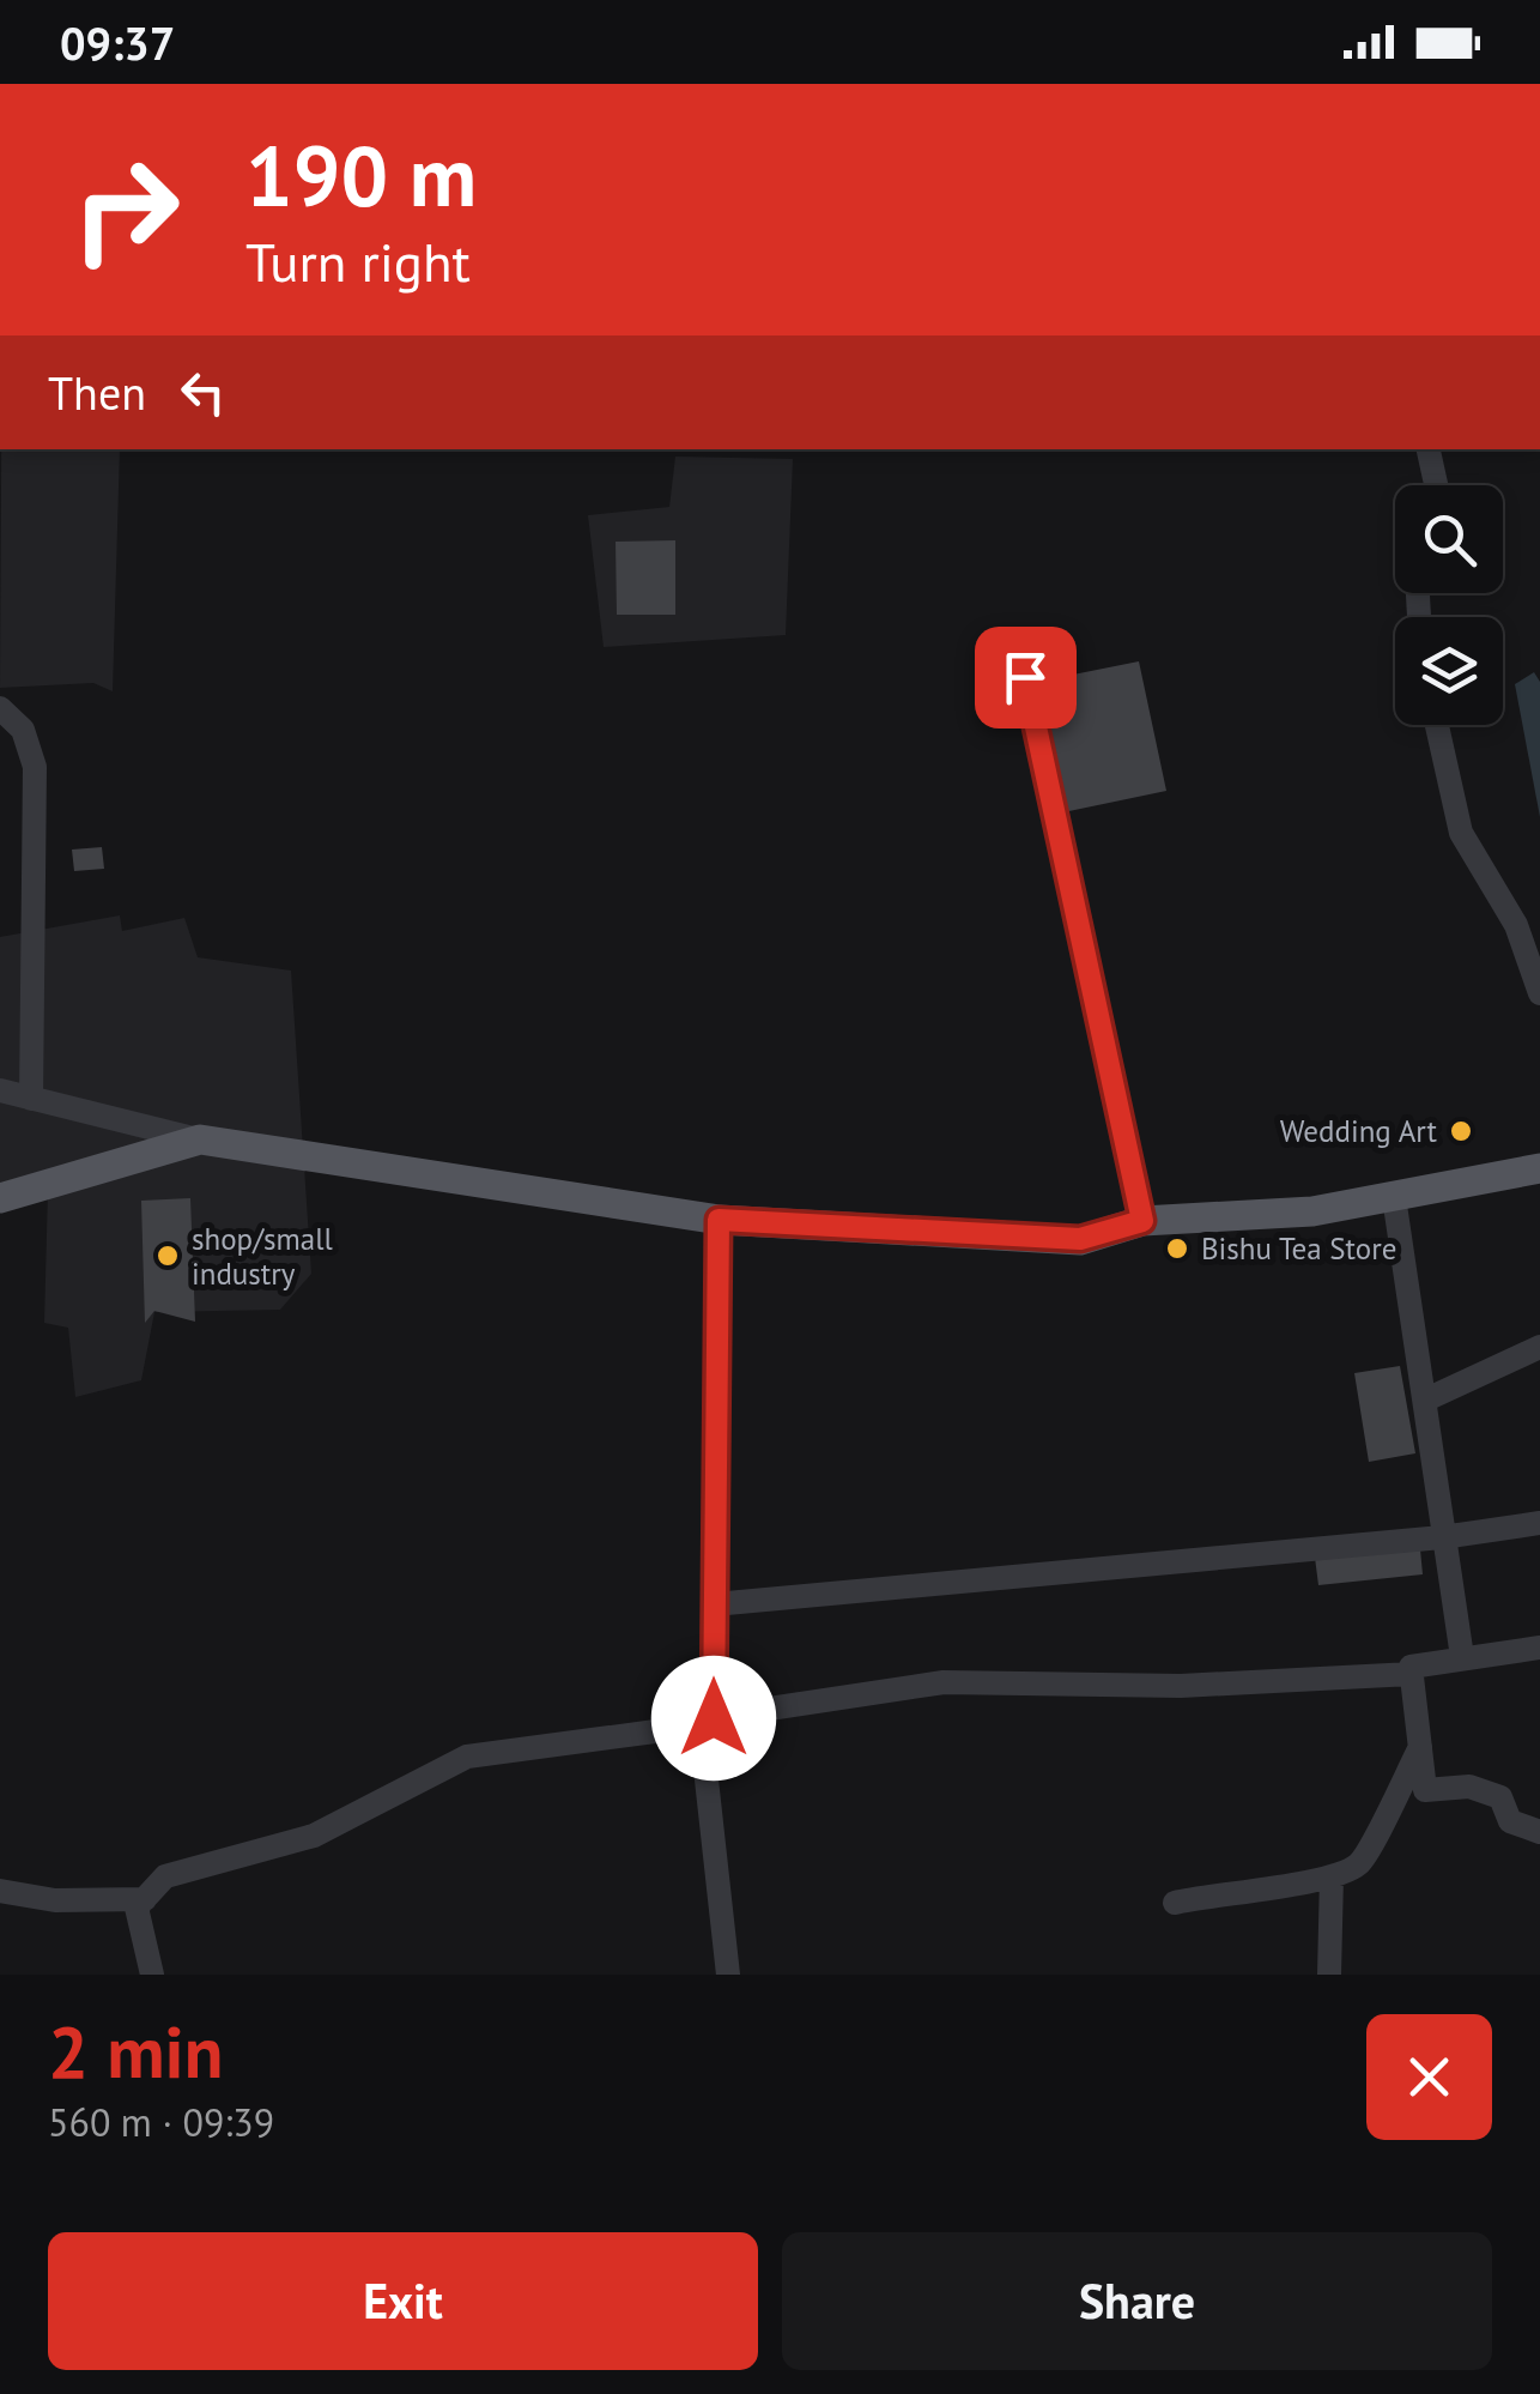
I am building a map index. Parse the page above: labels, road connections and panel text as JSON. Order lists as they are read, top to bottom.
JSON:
{
  "places": ["Wedding Art", "Bishu Tea Store", "shop/small industry"],
  "page": {
    "status": "09:37",
    "turn": ["190 m", "Turn right"],
    "then": "Then",
    "heading": ["2 min", "560 m · 09:39"],
    "buttons": ["Exit", "Share"]
  }
}
